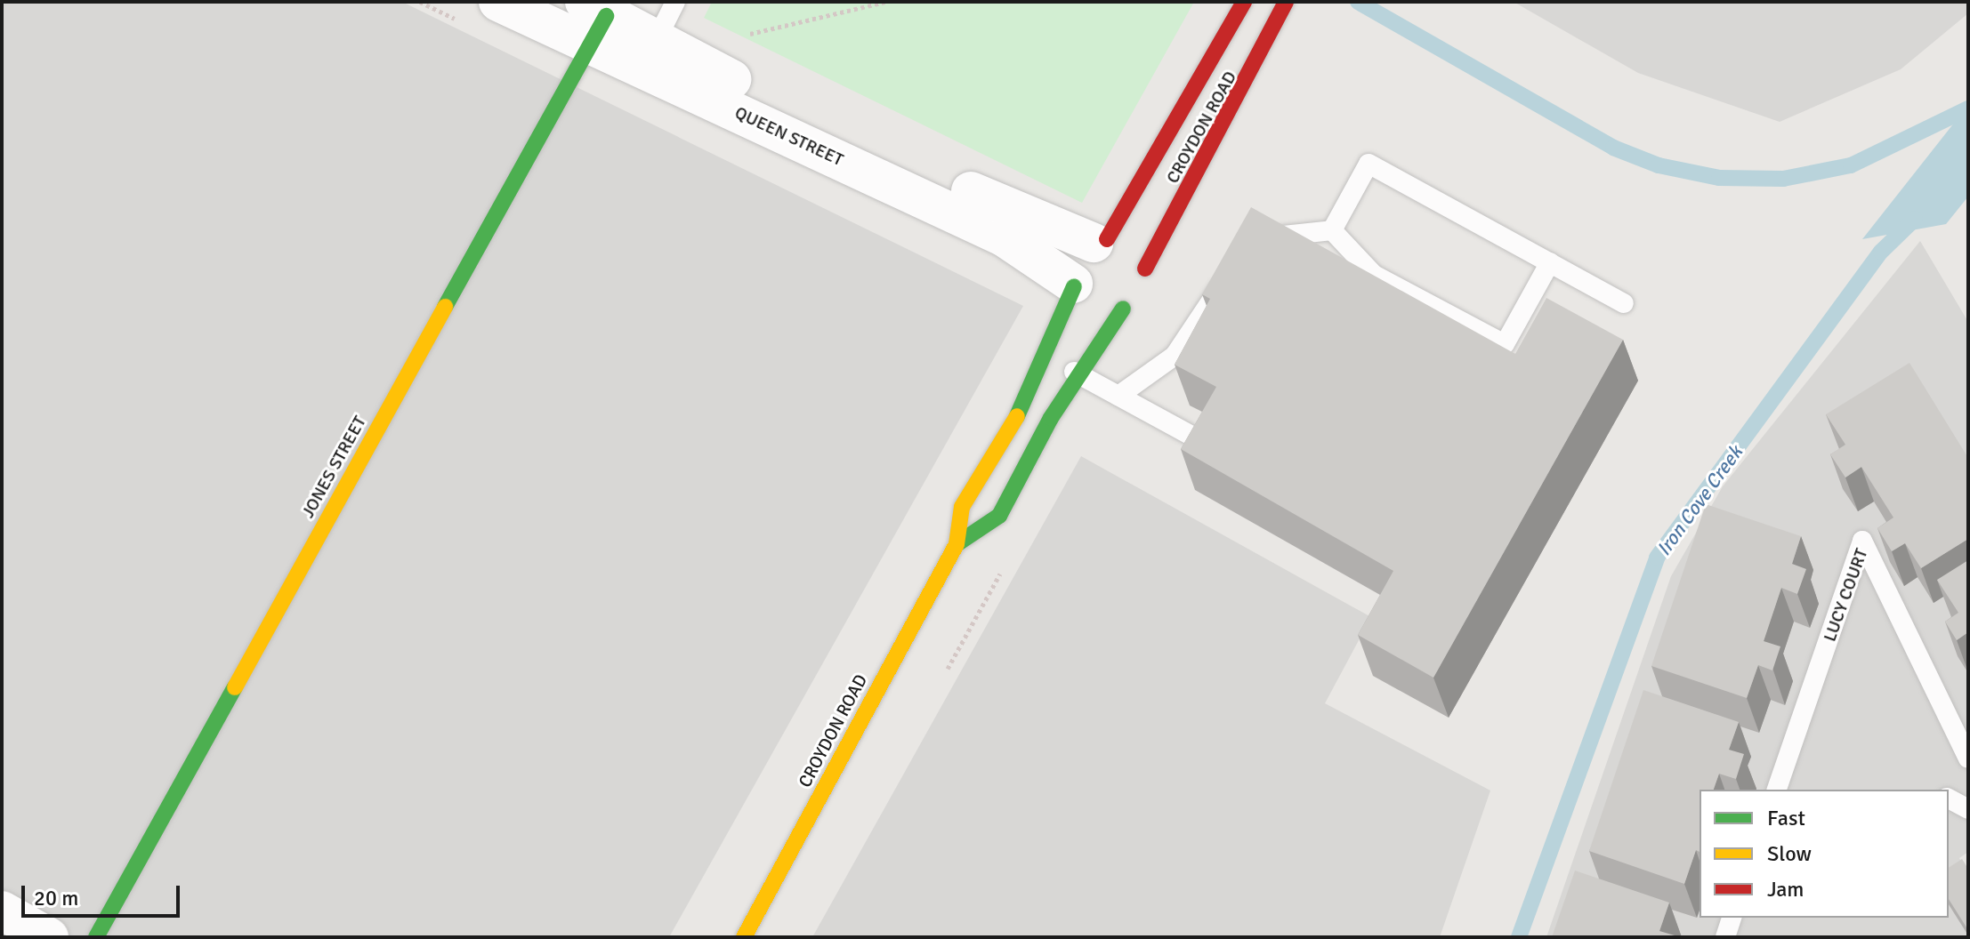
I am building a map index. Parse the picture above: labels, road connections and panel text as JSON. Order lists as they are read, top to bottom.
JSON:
{
  "streets": {
    "street": ["CROYDON ROAD", "QUEEN STREET", "JONES STREET"],
    "lane": ["LUCY COURT"]
  },
  "crossings": [
    ["CROYDON ROAD", "QUEEN STREET"],
    ["QUEEN STREET", "JONES STREET"]
  ],
  "water": ["Iron Cove Creek"],
  "legend": ["Fast", "Slow", "Jam"],
  "scale_bar": "20 m"
}
